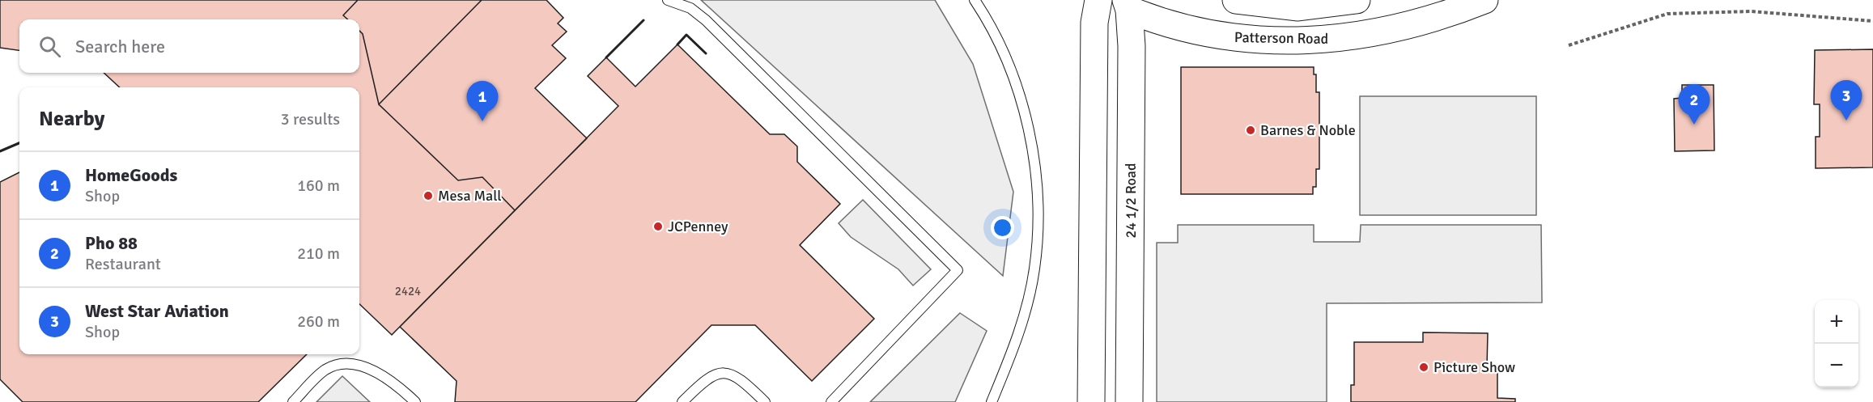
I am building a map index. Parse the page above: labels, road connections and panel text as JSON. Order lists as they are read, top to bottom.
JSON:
{
  "streets": {
    "main road": ["Patterson Road", "24 1/2 Road"]
  },
  "crossings": [
    ["Patterson Road", "24 1/2 Road"]
  ],
  "places": [
    "Barnes & Noble",
    "Mesa Mall",
    "JCPenney",
    "Picture Show"
  ],
  "house_numbers": ["2424"],
  "page": {
    "search": "Search here",
    "pins": ["3", "1", "2"],
    "heading": ["Nearby", "3 results"],
    "list": [
      {
        "mark": "1",
        "name": "HomeGoods",
        "note": "Shop",
        "value": "160 m"
      },
      {
        "mark": "2",
        "name": "Pho 88",
        "note": "Restaurant",
        "value": "210 m"
      },
      {
        "mark": "3",
        "name": "West Star Aviation",
        "note": "Shop",
        "value": "260 m"
      }
    ],
    "map_buttons": ["+", "−"]
  }
}
